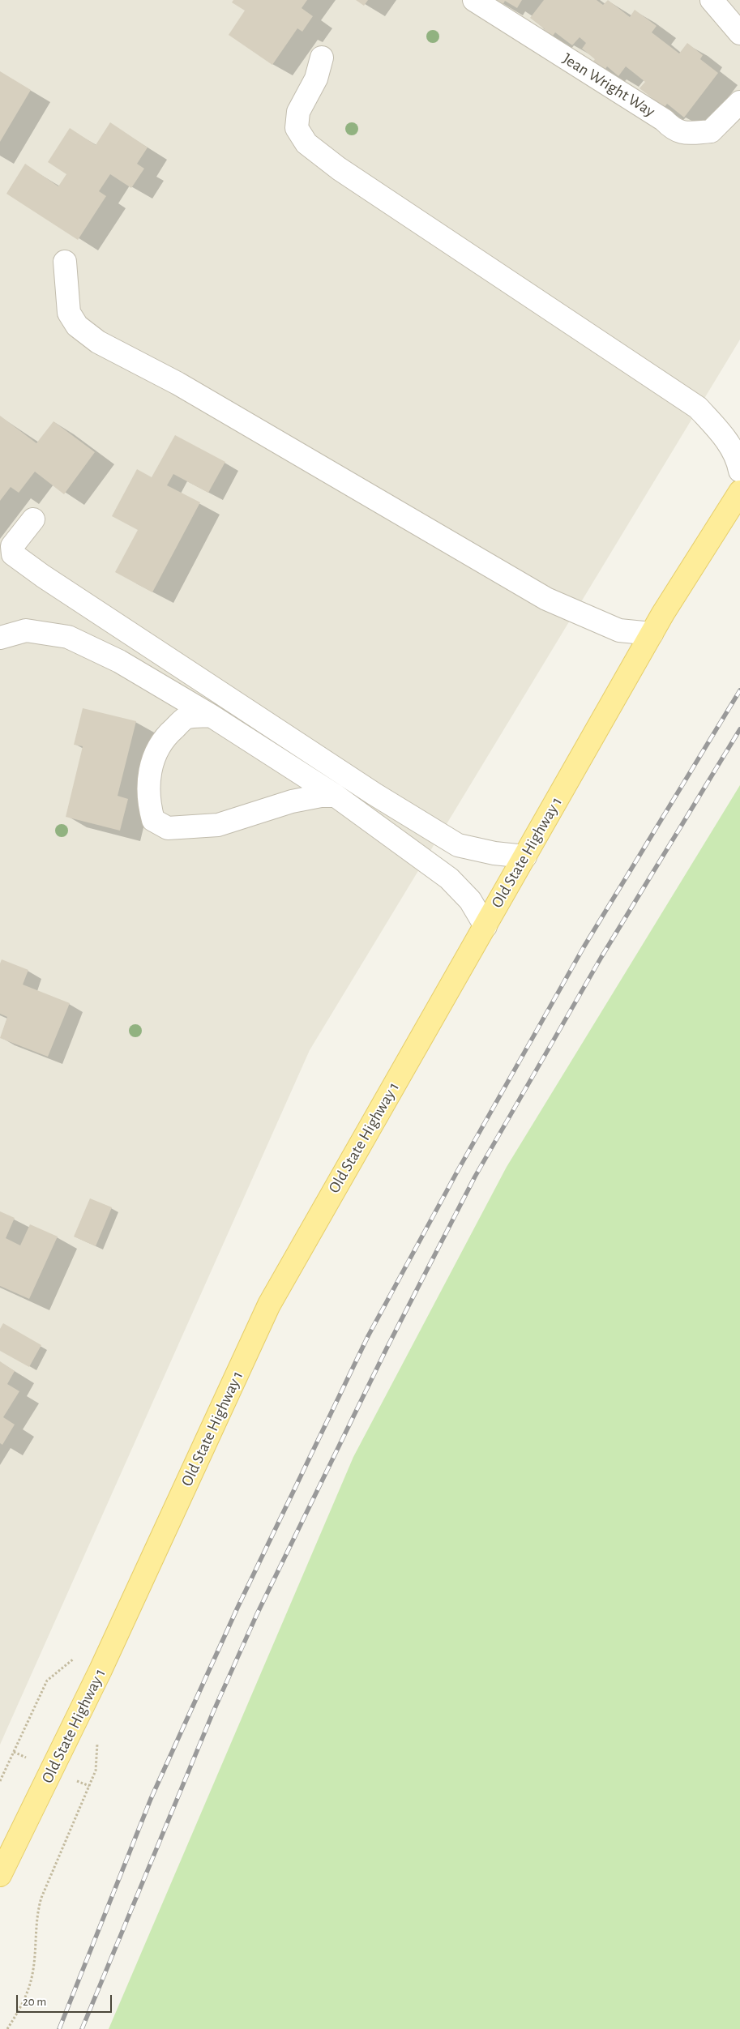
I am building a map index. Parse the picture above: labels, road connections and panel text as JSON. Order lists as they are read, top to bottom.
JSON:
{
  "streets": {
    "main road": ["Old State Highway 1"],
    "street": ["Jean Wright Way"]
  },
  "scale_bar": "20 m"
}
